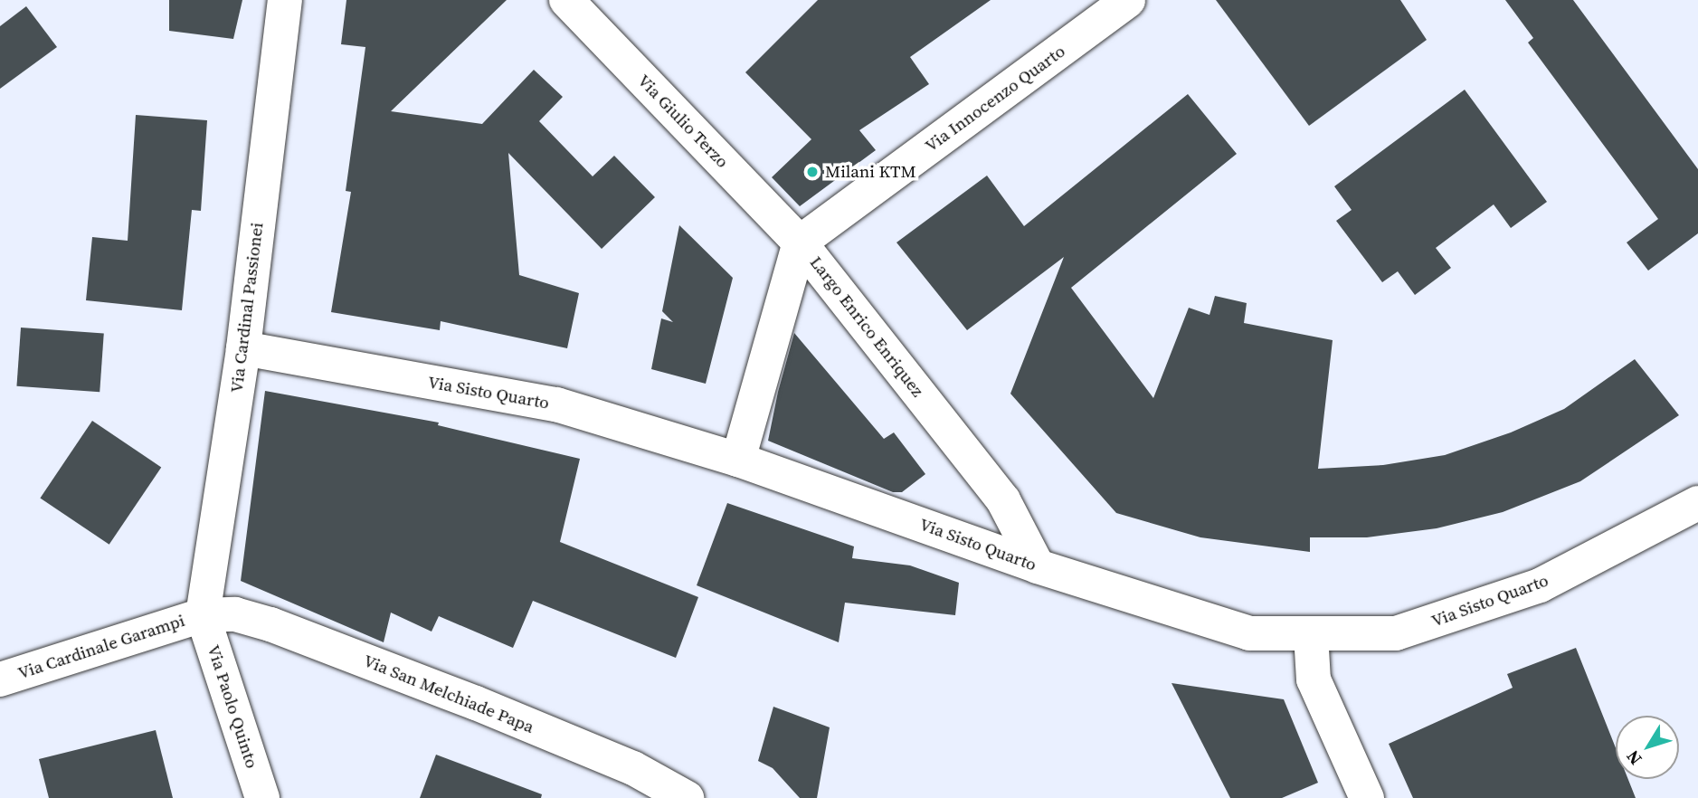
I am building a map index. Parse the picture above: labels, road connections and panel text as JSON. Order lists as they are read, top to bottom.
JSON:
{
  "streets": {
    "street": [
      "Via Innocenzo Quarto",
      "Via Giulio Terzo",
      "Via Cardinal Passionei",
      "Largo Enrico Enriquez",
      "Via Sisto Quarto",
      "Via Cardinale Garampi",
      "Via San Melchiade Papa",
      "Via Paolo Quinto"
    ]
  },
  "crossings": [
    ["Via Innocenzo Quarto", "Via Giulio Terzo"],
    ["Via Innocenzo Quarto", "Largo Enrico Enriquez"],
    ["Via Giulio Terzo", "Largo Enrico Enriquez"],
    ["Via Cardinal Passionei", "Via Sisto Quarto"],
    ["Via Cardinal Passionei", "Via Cardinale Garampi"],
    ["Via Cardinal Passionei", "Via San Melchiade Papa"],
    ["Via Cardinal Passionei", "Via Paolo Quinto"],
    ["Largo Enrico Enriquez", "Via Sisto Quarto"],
    ["Via Cardinale Garampi", "Via San Melchiade Papa"],
    ["Via Cardinale Garampi", "Via Paolo Quinto"],
    ["Via San Melchiade Papa", "Via Paolo Quinto"]
  ],
  "places": ["Milani KTM"],
  "north": "bottom left"
}
